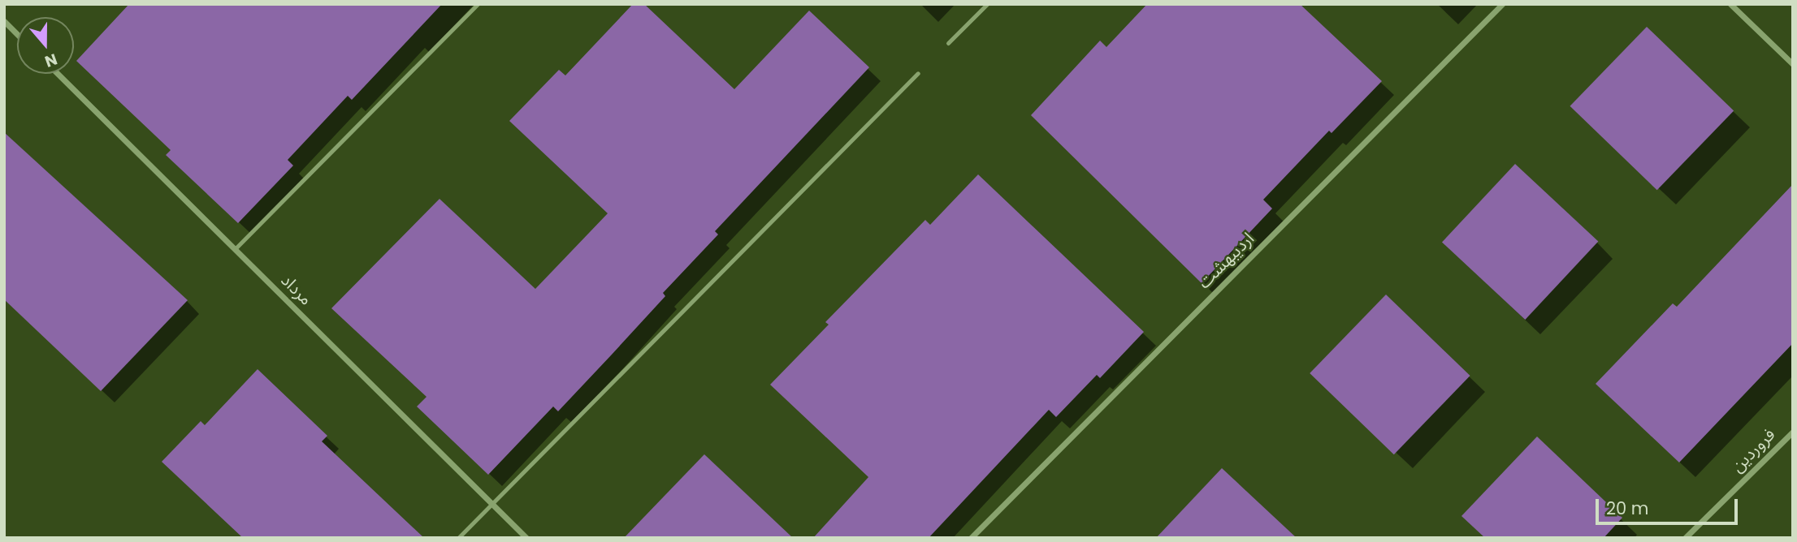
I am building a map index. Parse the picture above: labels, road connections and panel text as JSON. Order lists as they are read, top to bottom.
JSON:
{
  "streets": {
    "street": ["اردیبهشت", "مرداد", "فروردین"]
  },
  "scale_bar": "20 m",
  "north": "bottom"
}
